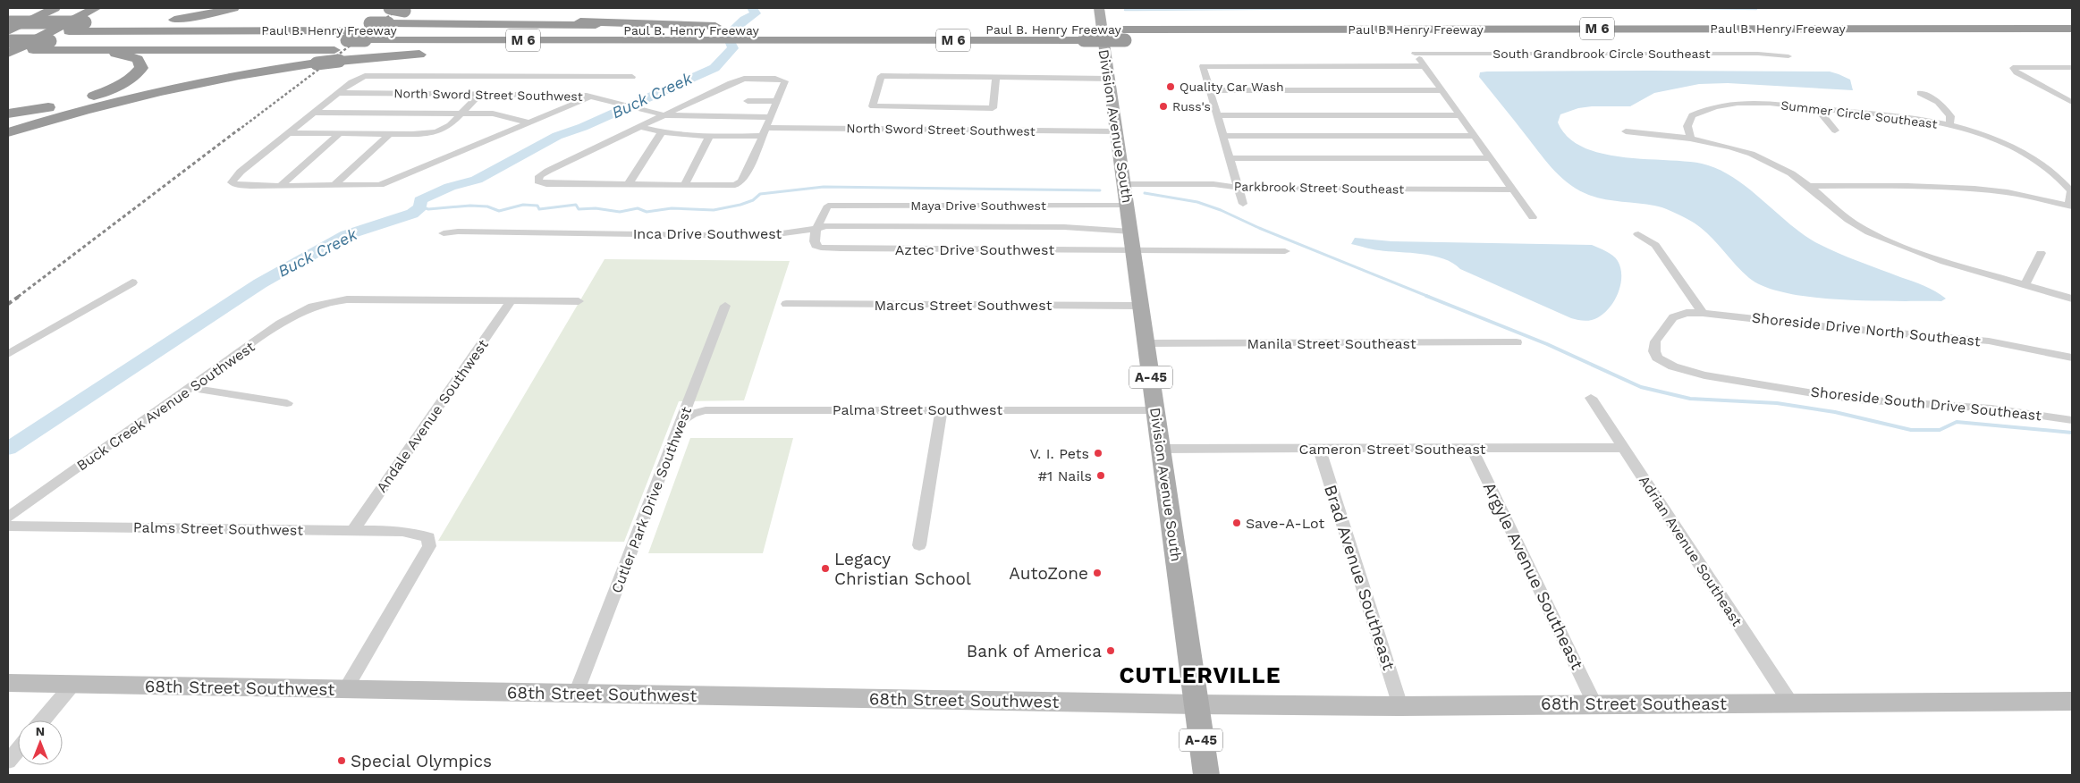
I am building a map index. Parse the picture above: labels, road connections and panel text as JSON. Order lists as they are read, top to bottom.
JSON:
{
  "streets": {
    "highway": ["M 6", "Paul B. Henry Freeway"],
    "main road": [
      "Division Avenue South",
      "A-45",
      "68th Street Southwest",
      "68th Street Southeast"
    ],
    "street": [
      "South Grandbrook Circle Southeast",
      "North Sword Street Southwest",
      "Summer Circle Southeast",
      "Parkbrook Street Southeast",
      "Maya Drive Southwest",
      "Inca Drive Southwest",
      "Aztec Drive Southwest",
      "Marcus Street Southwest",
      "Shoreside Drive North Southeast",
      "Manila Street Southeast",
      "Shoreside South Drive Southeast",
      "Buck Creek Avenue Southwest",
      "Palma Street Southwest",
      "Andale Avenue Southwest",
      "Cameron Street Southeast",
      "Cutler Park Drive Southwest",
      "Palms Street Southwest",
      "Adrian Avenue Southeast",
      "Argyle Avenue Southeast",
      "Brad Avenue Southeast"
    ]
  },
  "crossings": [
    ["North Sword Street Southwest", "Division Avenue South"],
    ["Division Avenue South", "Parkbrook Street Southeast"],
    ["Division Avenue South", "Maya Drive Southwest"],
    ["Division Avenue South", "Inca Drive Southwest"],
    ["Division Avenue South", "Aztec Drive Southwest"],
    ["Division Avenue South", "Marcus Street Southwest"],
    ["Division Avenue South", "Manila Street Southeast"],
    ["Division Avenue South", "Palma Street Southwest"],
    ["Division Avenue South", "Cameron Street Southeast"],
    ["Division Avenue South", "68th Street Southwest"],
    ["Division Avenue South", "68th Street Southeast"],
    ["Maya Drive Southwest", "Inca Drive Southwest"],
    ["Maya Drive Southwest", "Aztec Drive Southwest"],
    ["Inca Drive Southwest", "Aztec Drive Southwest"],
    ["Shoreside Drive North Southeast", "Shoreside South Drive Southeast"],
    ["Buck Creek Avenue Southwest", "Andale Avenue Southwest"],
    ["Palma Street Southwest", "Cutler Park Drive Southwest"],
    ["Andale Avenue Southwest", "Palms Street Southwest"],
    ["Cameron Street Southeast", "Adrian Avenue Southeast"],
    ["Cameron Street Southeast", "Argyle Avenue Southeast"],
    ["Cameron Street Southeast", "Brad Avenue Southeast"],
    ["Cutler Park Drive Southwest", "68th Street Southwest"],
    ["Palms Street Southwest", "68th Street Southwest"],
    ["Adrian Avenue Southeast", "68th Street Southeast"],
    ["Argyle Avenue Southeast", "68th Street Southeast"],
    ["Brad Avenue Southeast", "68th Street Southeast"],
    ["68th Street Southwest", "68th Street Southeast"]
  ],
  "districts": ["CUTLERVILLE"],
  "water": ["Buck Creek"],
  "places": [
    "Quality Car Wash",
    "Russ's",
    "V. I. Pets",
    "#1 Nails",
    "Save-A-Lot",
    "Legacy Christian School",
    "AutoZone",
    "Bank of America",
    "Special Olympics"
  ],
  "north": "top"
}
